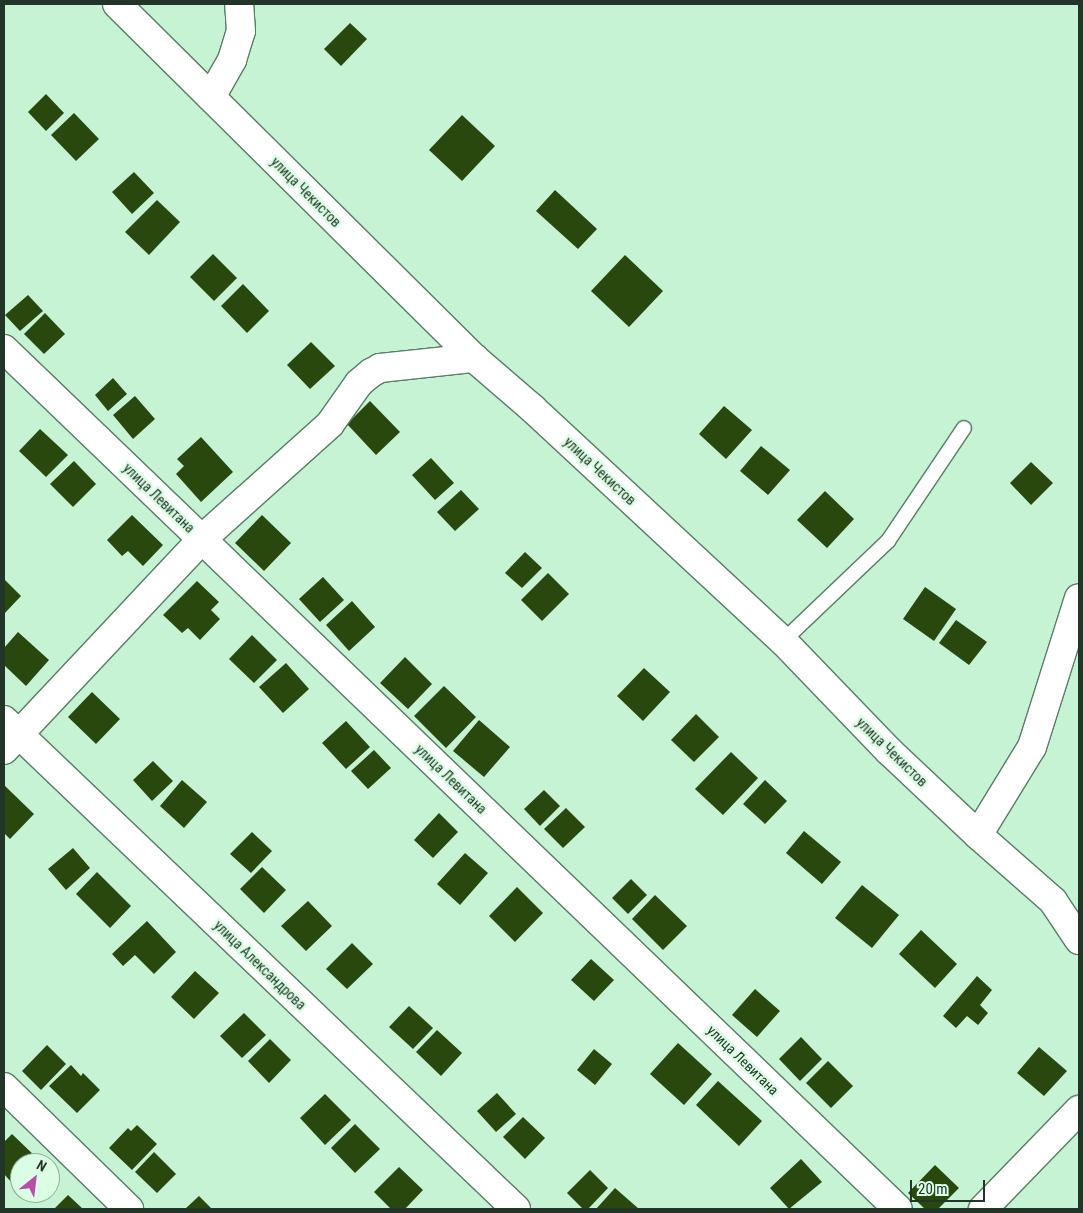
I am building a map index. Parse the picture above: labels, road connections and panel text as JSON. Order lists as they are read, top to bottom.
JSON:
{
  "streets": {
    "street": ["улица Чекистов", "улица Левитана", "улица Александрова"]
  },
  "scale_bar": "20 m",
  "north": "top right"
}
